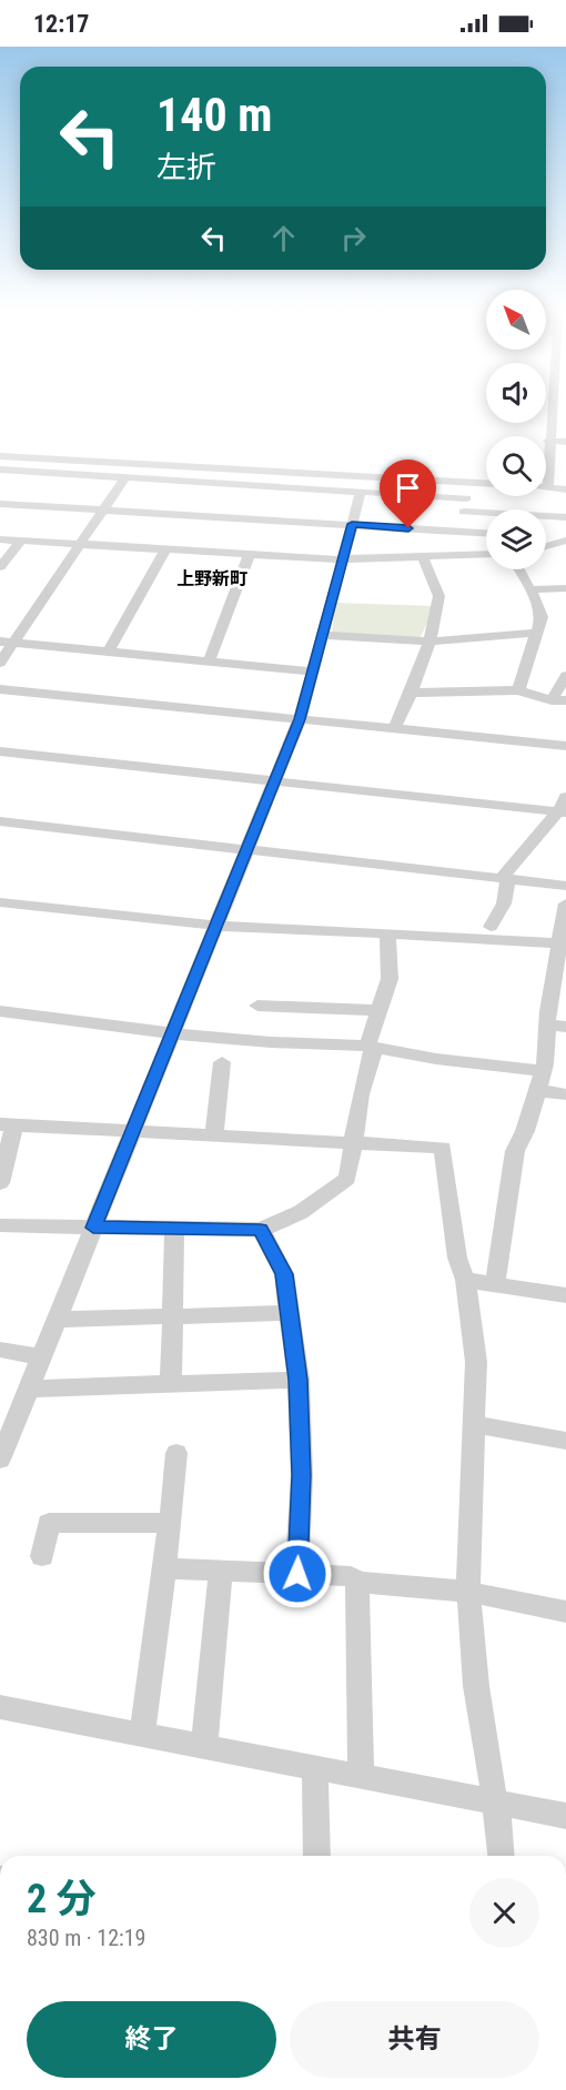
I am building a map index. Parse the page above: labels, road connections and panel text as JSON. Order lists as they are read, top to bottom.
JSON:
{
  "districts": ["上野新町"],
  "north": "top left",
  "page": {
    "status": "12:17",
    "turn": ["140 m", "左折"],
    "heading": ["2 分", "830 m · 12:19"],
    "buttons": ["終了", "共有"]
  }
}
